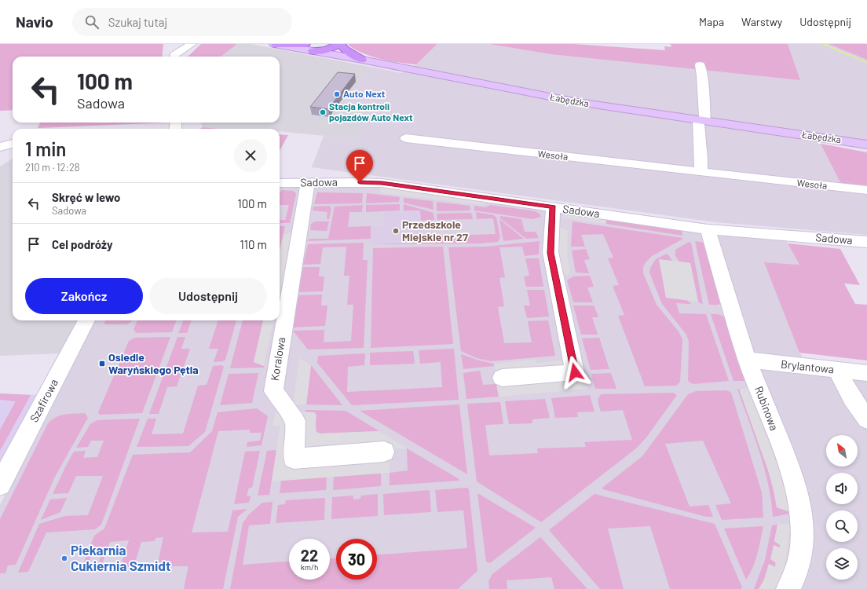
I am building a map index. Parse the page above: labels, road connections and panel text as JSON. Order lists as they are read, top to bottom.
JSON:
{
  "streets": {
    "street": [
      "Łabędzka",
      "Wesoła",
      "Sadowa",
      "Koralowa",
      "Brylantowa",
      "Szafirowa",
      "Rubinowa"
    ]
  },
  "crossings": [
    ["Sadowa", "Koralowa"],
    ["Sadowa", "Rubinowa"],
    ["Brylantowa", "Rubinowa"]
  ],
  "places": {
    "other": [
      "Auto Next",
      "Stacja kontroli pojazdów Auto Next",
      "Przedszkole Miejskie nr 27",
      "Piekarnia Cukiernia Szmidt"
    ],
    "transit": ["Osiedle Waryńskiego Pętla"]
  },
  "north": "top left",
  "page": {
    "header": "Navio",
    "search": "Szukaj tutaj",
    "nav": ["Mapa", "Warstwy", "Udostępnij"],
    "turn": ["100 m", "Sadowa"],
    "heading": ["1 min", "210 m · 12:28"],
    "list": [
      {
        "name": "Skręć w lewo",
        "note": "Sadowa",
        "value": "100 m"
      },
      {
        "name": "Cel podróży",
        "value": "110 m"
      }
    ],
    "buttons": ["Zakończ", "Udostępnij"],
    "speed": "22 km/h",
    "limit": "30"
  }
}
